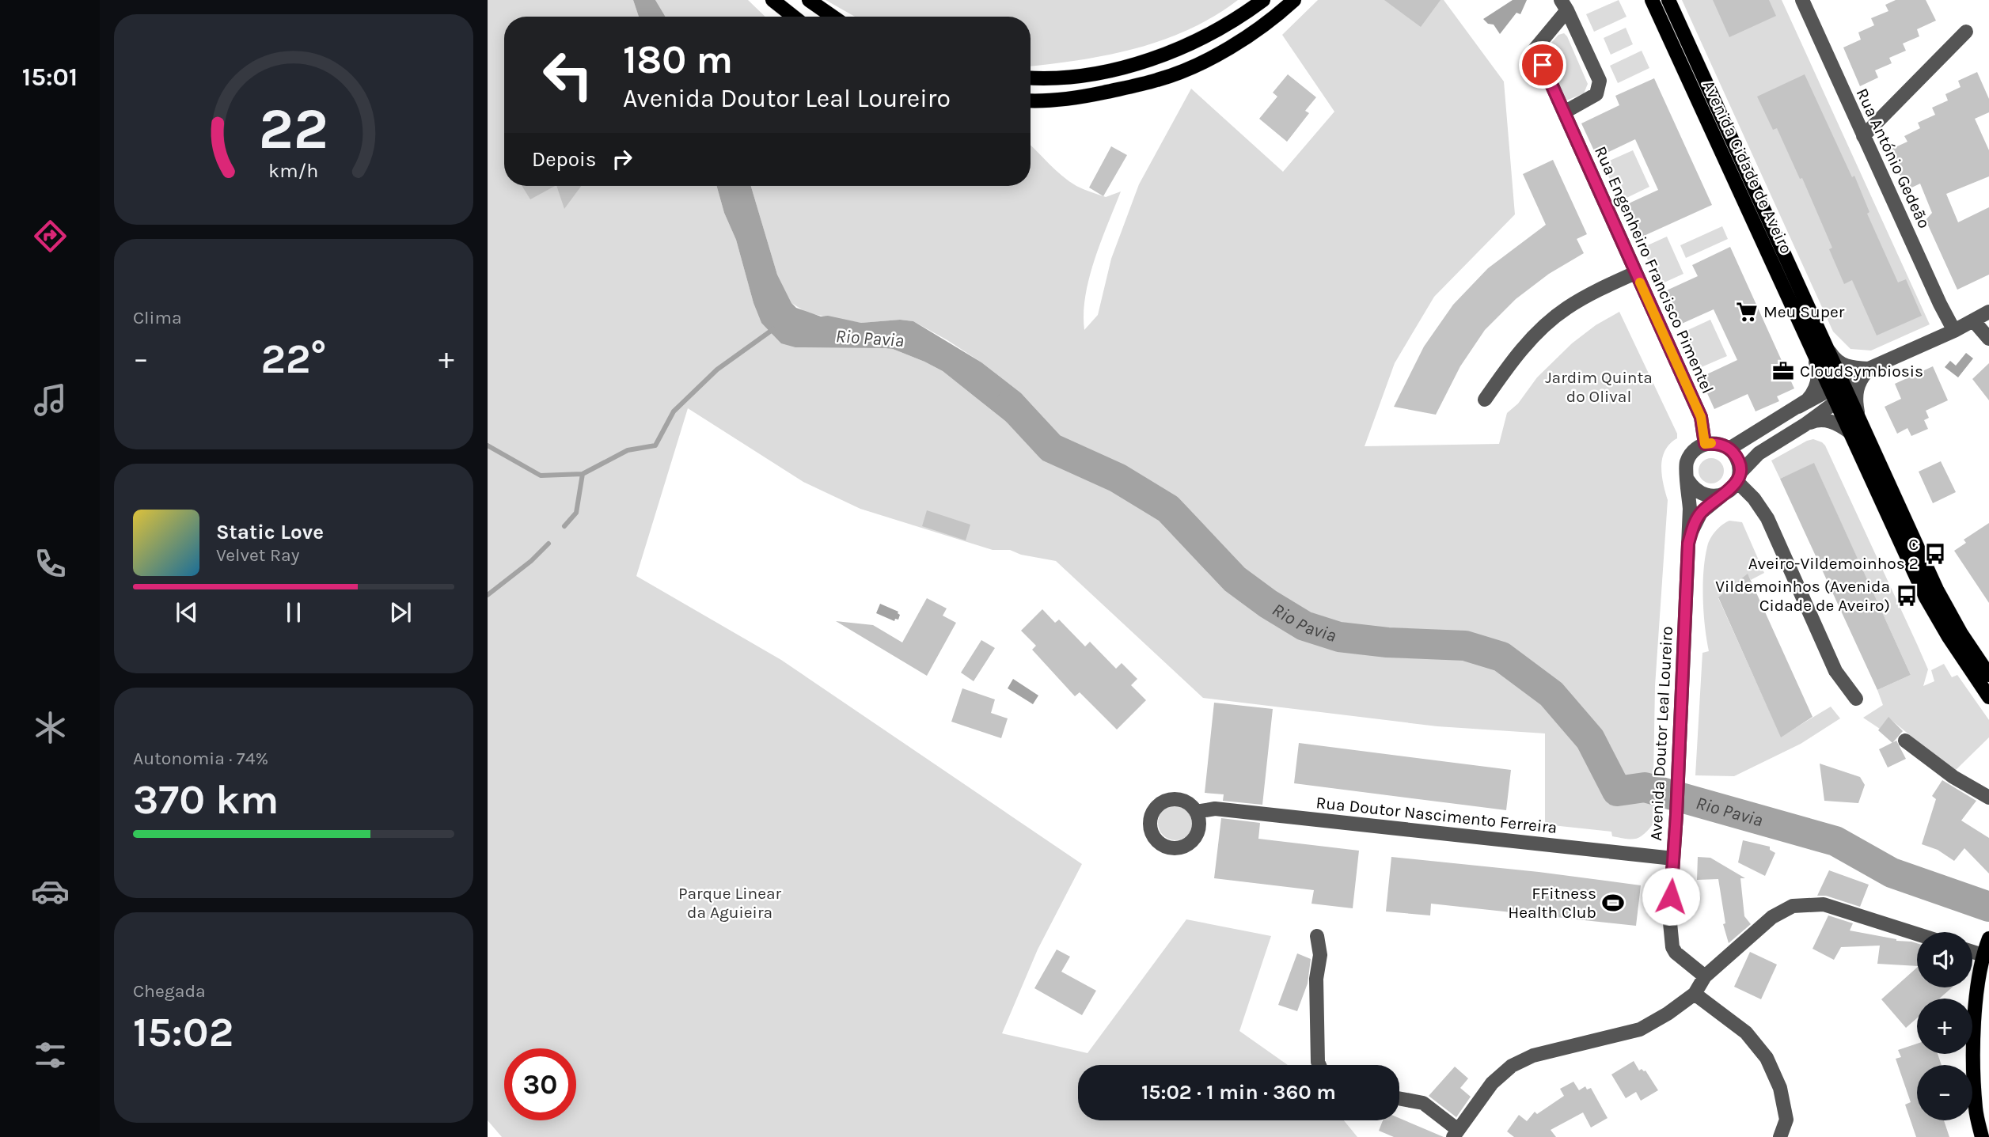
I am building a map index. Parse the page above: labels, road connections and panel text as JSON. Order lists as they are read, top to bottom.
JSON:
{
  "streets": {
    "main road": ["Avenida Cidade de Aveiro"],
    "street": [
      "Rua António Gedeão",
      "Rua Engenheiro Francisco Pimentel",
      "Avenida Doutor Leal Loureiro",
      "Rua Doutor Nascimento Ferreira"
    ]
  },
  "crossings": [
    ["Rua Engenheiro Francisco Pimentel", "Avenida Doutor Leal Loureiro"],
    ["Avenida Doutor Leal Loureiro", "Rua Doutor Nascimento Ferreira"]
  ],
  "water": ["Rio Pavia"],
  "parks": ["Jardim Quinta do Olival", "Parque Linear da Aguieira"],
  "places": {
    "supermarket": ["Meu Super"],
    "office": ["CloudSymbiosis"],
    "bus stop": ["C Aveiro-Vildemoinhos 2", "Vildemoinhos (Avenida Cidade de Aveiro)"],
    "sports": ["FFitness Health Club"]
  },
  "page": {
    "tabs": "15:01",
    "turn": ["180 m", "Avenida Doutor Leal Loureiro"],
    "then": "Depois",
    "tile": [
      "Clima",
      ["Autonomia · 74%", "370 km"],
      ["Chegada", "15:02"]
    ],
    "heat": ["−", "22°", "+"],
    "song": ["Static Love", "Velvet Ray"],
    "map_buttons": ["+", "−"],
    "limit": "30",
    "trip": "15:02 · 1 min · 360 m",
    "gauge": ["22", "km/h"]
  }
}
